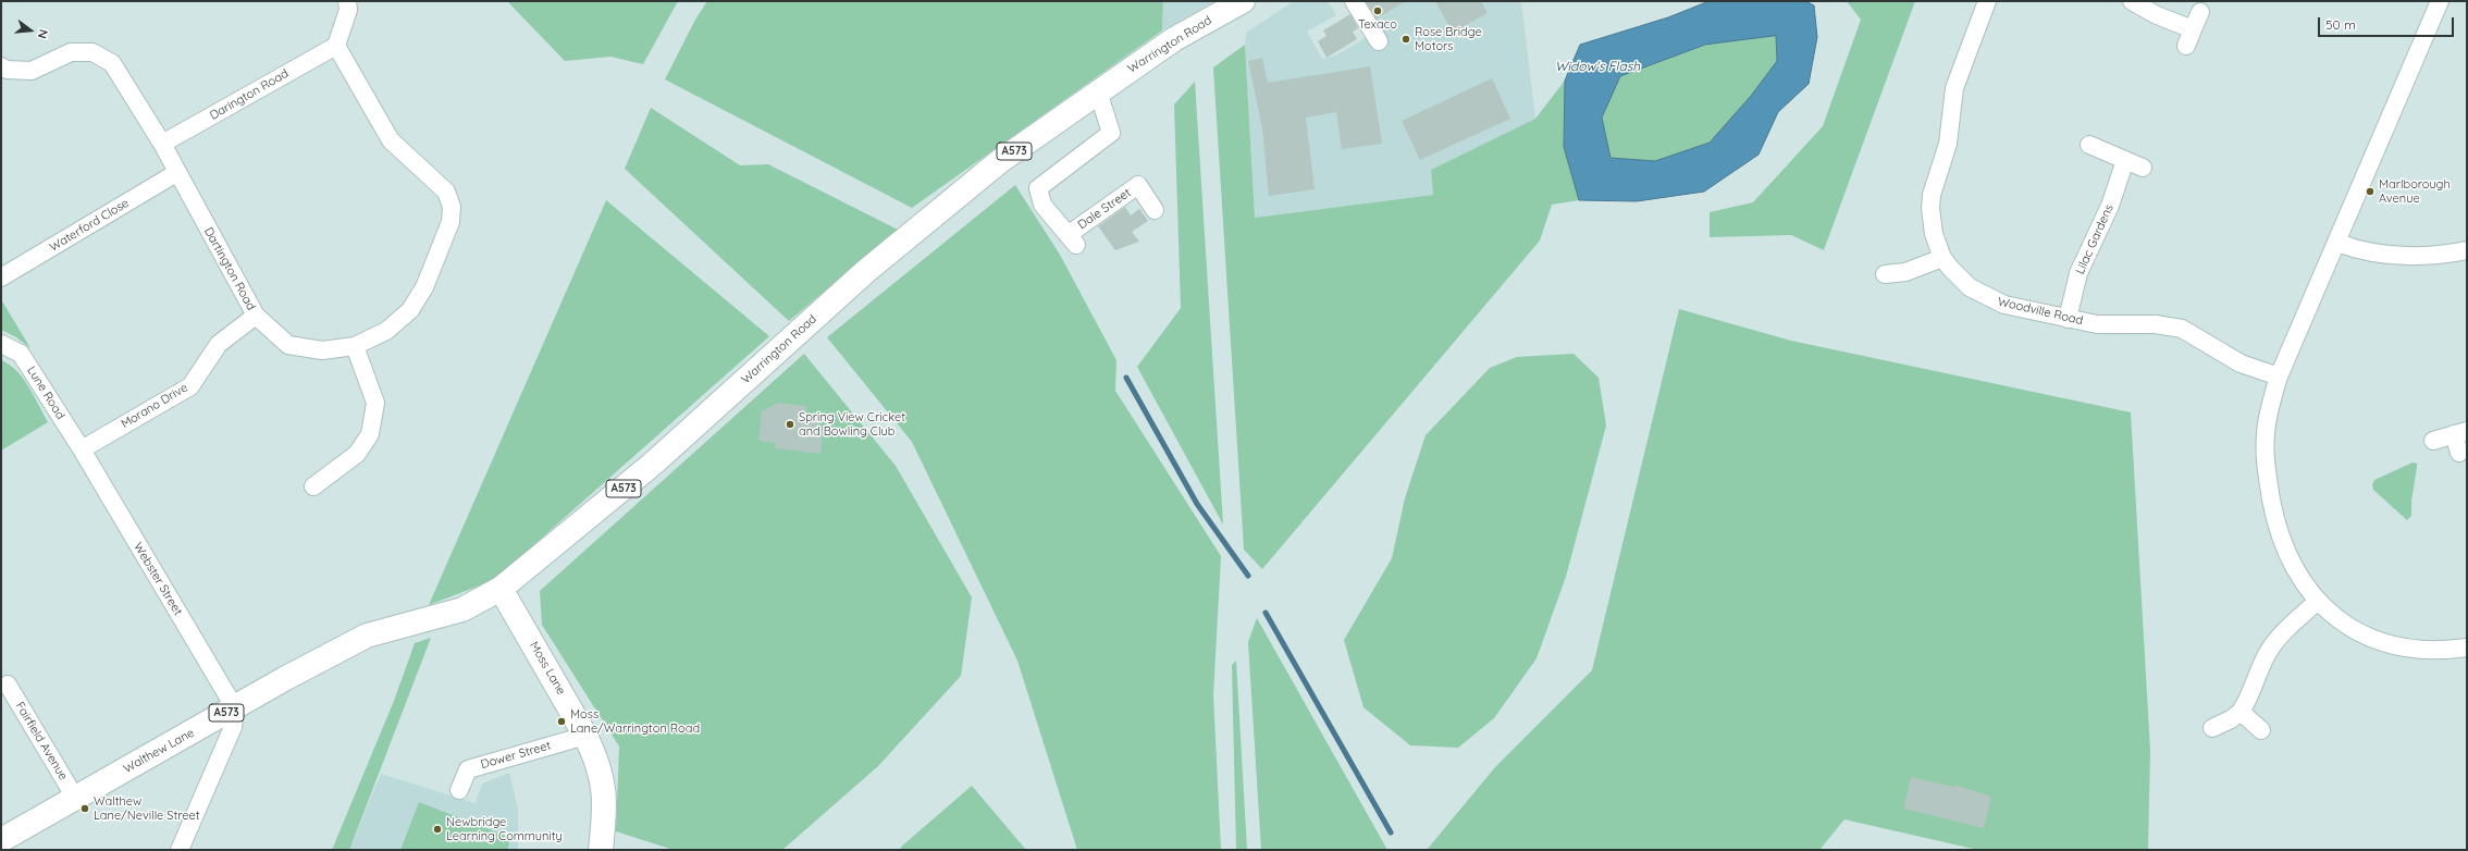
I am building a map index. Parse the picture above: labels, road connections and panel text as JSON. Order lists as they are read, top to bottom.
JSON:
{
  "streets": {
    "main road": [
      "Warrington Road",
      "A573",
      "Moss Lane",
      "Walthew Lane"
    ],
    "street": [
      "Darington Road",
      "Dale Street",
      "Waterford Close",
      "Lilac Gardens",
      "Dartington Road",
      "Woodville Road",
      "Lune Road",
      "Morano Drive",
      "Webster Street",
      "Fairfield Avenue",
      "Dower Street"
    ]
  },
  "crossings": [
    ["Warrington Road", "Dale Street"],
    ["Warrington Road", "Moss Lane"],
    ["Warrington Road", "Walthew Lane"],
    ["Darington Road", "Dartington Road"],
    ["Waterford Close", "Dartington Road"],
    ["Lilac Gardens", "Woodville Road"],
    ["Dartington Road", "Morano Drive"],
    ["Lune Road", "Morano Drive"],
    ["Lune Road", "Webster Street"],
    ["Morano Drive", "Webster Street"],
    ["Webster Street", "Walthew Lane"],
    ["Moss Lane", "Dower Street"],
    ["Fairfield Avenue", "Walthew Lane"]
  ],
  "water": ["Widow's Flash"],
  "places": [
    "Texaco",
    "Rose Bridge Motors",
    "Marlborough Avenue",
    "Spring View Cricket and Bowling Club",
    "Moss Lane/Warrington Road",
    "Walthew Lane/Neville Street",
    "Newbridge Learning Community"
  ],
  "scale_bar": "50 m",
  "north": "right"
}
